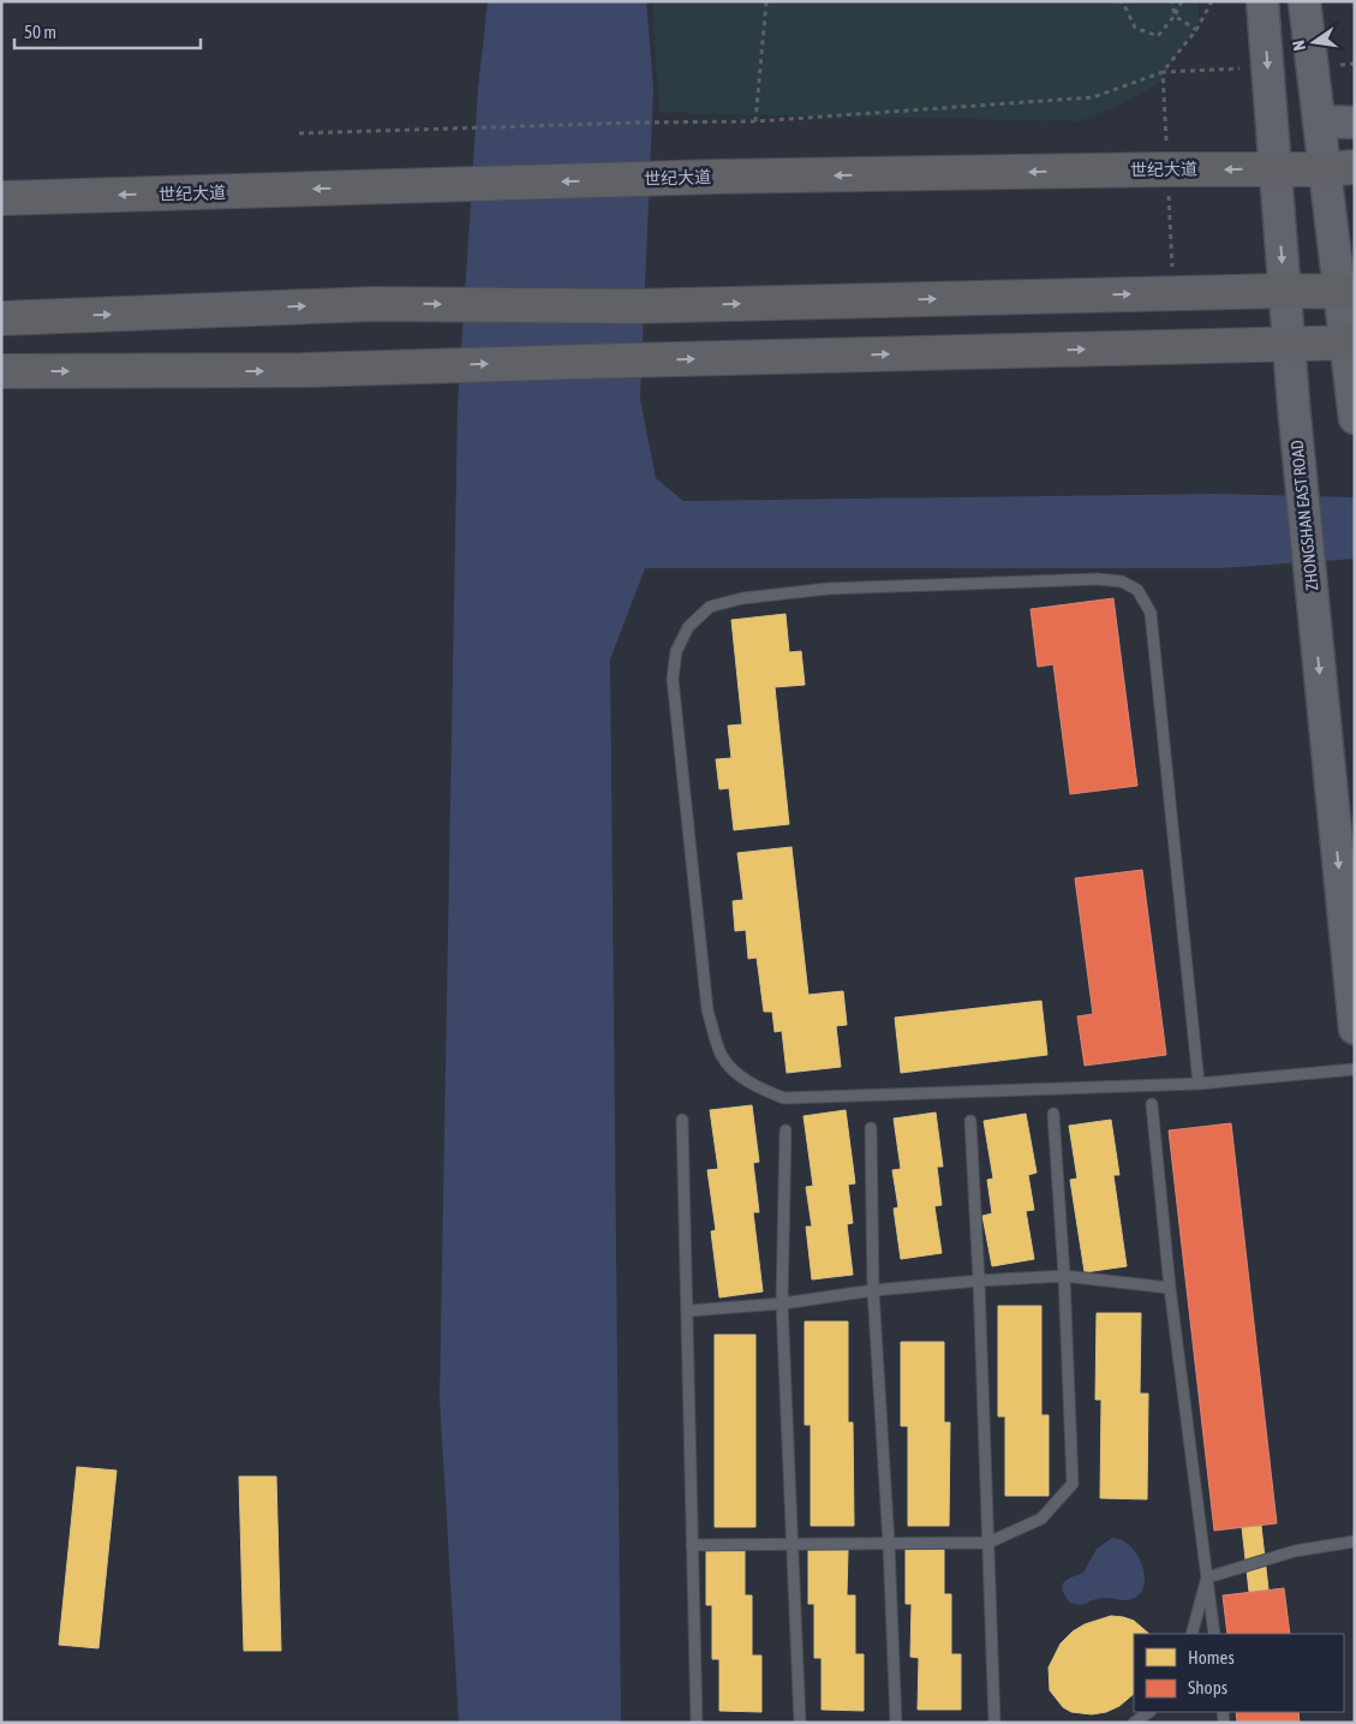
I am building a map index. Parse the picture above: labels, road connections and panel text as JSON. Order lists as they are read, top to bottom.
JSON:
{
  "streets": {
    "highway": ["世纪大道"],
    "main road": ["ZHONGSHAN EAST ROAD"]
  },
  "crossings": [
    ["世纪大道", "ZHONGSHAN EAST ROAD"]
  ],
  "legend": ["Homes", "Shops"],
  "scale_bar": "50 m",
  "north": "left"
}
